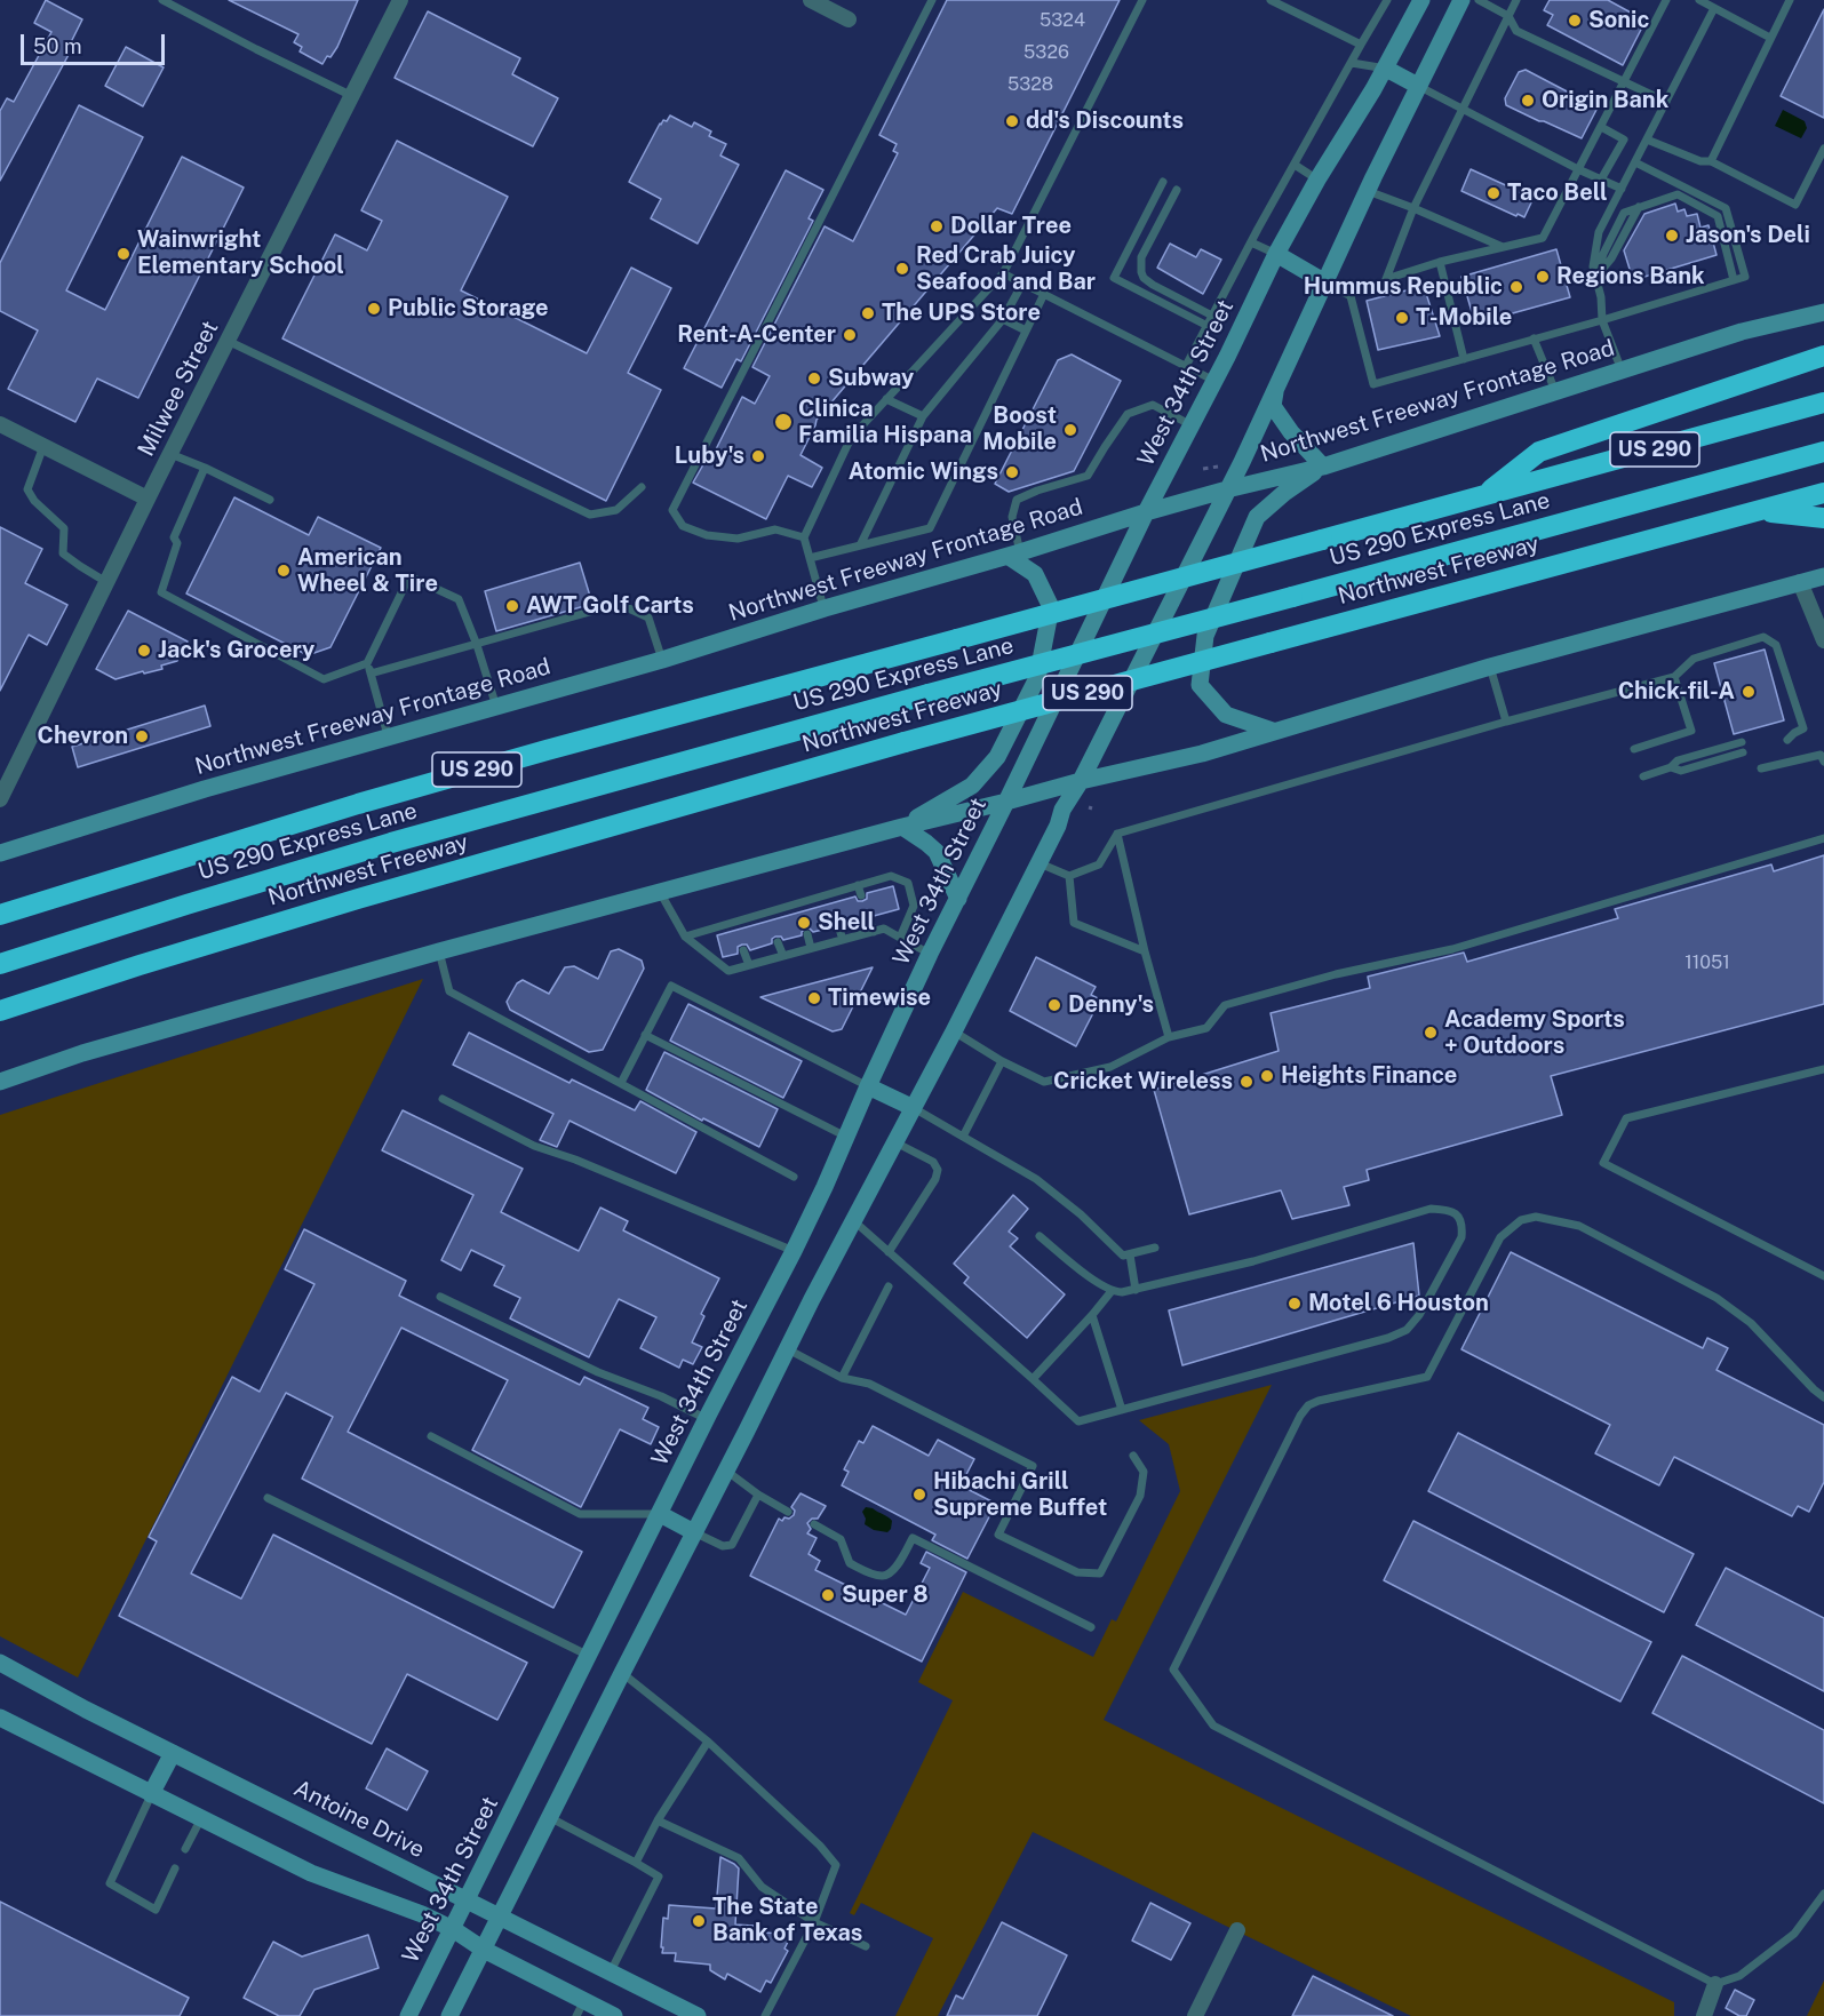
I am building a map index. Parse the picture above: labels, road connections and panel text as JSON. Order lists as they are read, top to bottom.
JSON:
{
  "streets": {
    "highway": ["US 290", "US 290 Express Lane", "Northwest Freeway"],
    "main road": ["West 34th Street", "Northwest Freeway Frontage Road", "Antoine Drive"],
    "street": ["Milwee Street"]
  },
  "crossings": [
    ["West 34th Street", "Northwest Freeway Frontage Road"],
    ["West 34th Street", "Antoine Drive"]
  ],
  "places": [
    "Sonic",
    "Origin Bank",
    "dd's Discounts",
    "Taco Bell",
    "Dollar Tree",
    "Jason's Deli",
    "Wainwright Elementary School",
    "Red Crab Juicy Seafood and Bar",
    "Regions Bank",
    "Hummus Republic",
    "Public Storage",
    "The UPS Store",
    "T-Mobile",
    "Rent-A-Center",
    "Subway",
    "Clinica Familia Hispana",
    "Boost Mobile",
    "Luby's",
    "Atomic Wings",
    "American Wheel & Tire",
    "AWT Golf Carts",
    "Jack's Grocery",
    "Chick-fil-A",
    "Chevron",
    "Shell",
    "Timewise",
    "Denny's",
    "Academy Sports + Outdoors",
    "Heights Finance",
    "Cricket Wireless",
    "Motel 6 Houston",
    "Hibachi Grill Supreme Buffet",
    "Super 8",
    "The State Bank of Texas"
  ],
  "house_numbers": [
    "5324",
    "5326",
    "5328",
    "11051"
  ],
  "scale_bar": "50 m"
}
